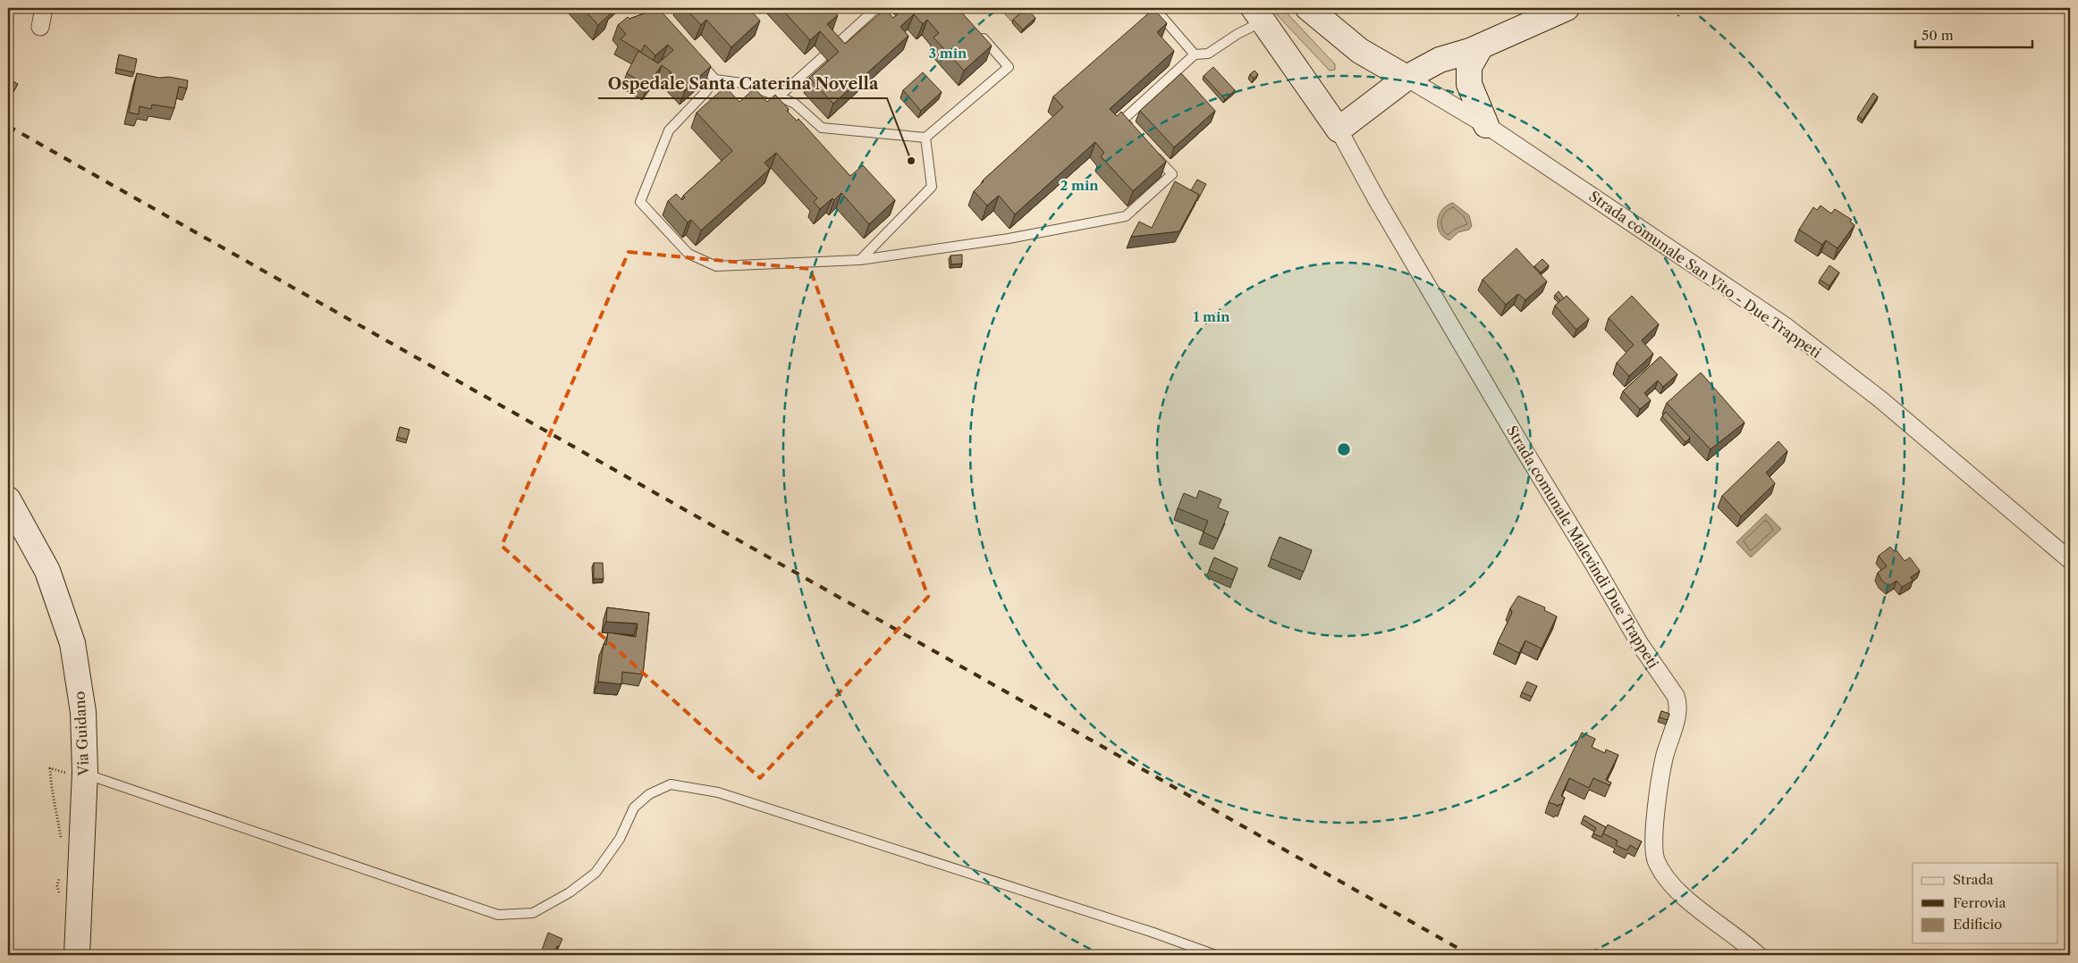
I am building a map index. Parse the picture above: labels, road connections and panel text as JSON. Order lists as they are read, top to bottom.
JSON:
{
  "streets": {
    "main road": ["Via Guidano"],
    "street": ["Strada comunale San Vito - Due Trappeti", "Strada comunale Malevindi Due Trappeti"]
  },
  "places": ["Ospedale Santa Caterina Novella"],
  "legend": ["Strada", "Ferrovia", "Edificio"],
  "scale_bar": "50 m",
  "rings": ["3 min", "2 min", "1 min"]
}
